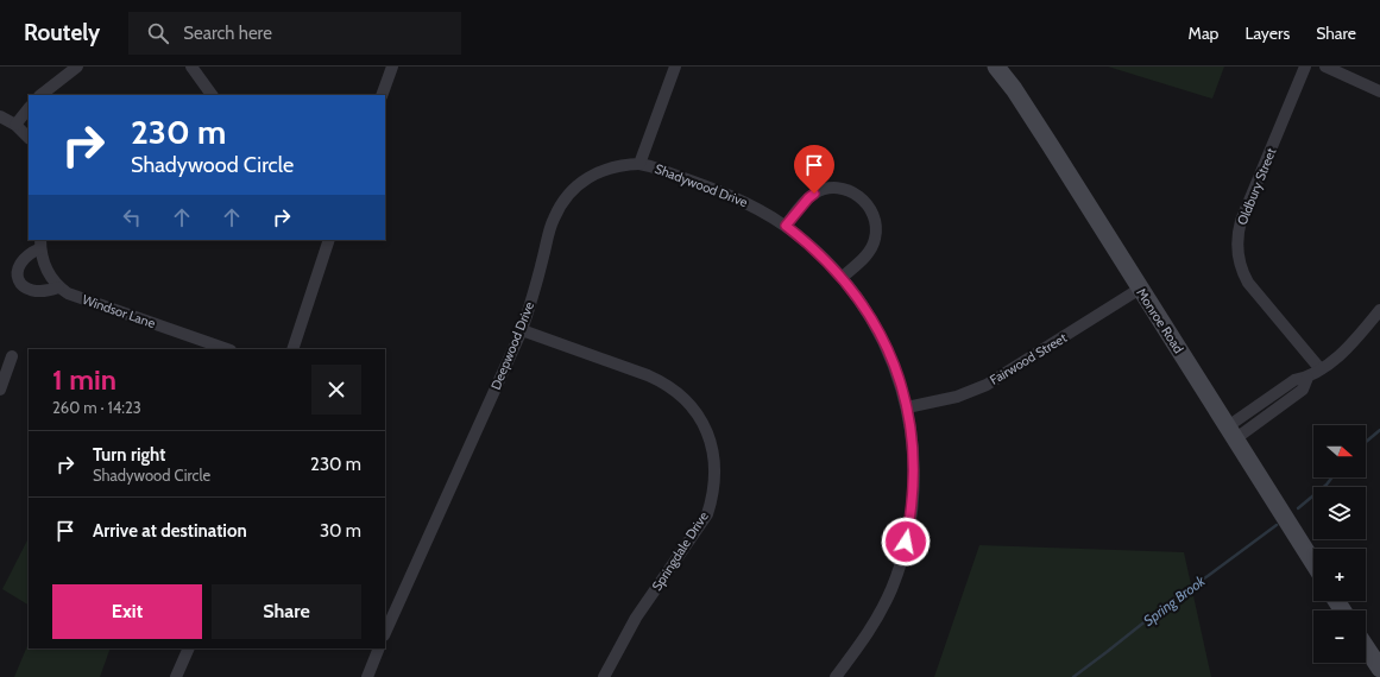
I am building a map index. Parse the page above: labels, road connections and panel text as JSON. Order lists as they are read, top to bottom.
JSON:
{
  "streets": {
    "street": [
      "Shadywood Drive",
      "Oldbury Street",
      "Windsor Lane",
      "Monroe Road",
      "Deepwood Drive",
      "Fairwood Street",
      "Springdale Drive"
    ]
  },
  "crossings": [
    ["Shadywood Drive", "Deepwood Drive"],
    ["Shadywood Drive", "Fairwood Street"],
    ["Monroe Road", "Fairwood Street"],
    ["Deepwood Drive", "Springdale Drive"]
  ],
  "water": ["Spring Brook"],
  "north": "right",
  "page": {
    "header": "Routely",
    "search": "Search here",
    "nav": ["Map", "Layers", "Share"],
    "turn": ["230 m", "Shadywood Circle"],
    "heading": ["1 min", "260 m · 14:23"],
    "map_buttons": ["+", "−"],
    "list": [
      {
        "name": "Turn right",
        "note": "Shadywood Circle",
        "value": "230 m"
      },
      {
        "name": "Arrive at destination",
        "value": "30 m"
      }
    ],
    "buttons": ["Exit", "Share"]
  }
}
